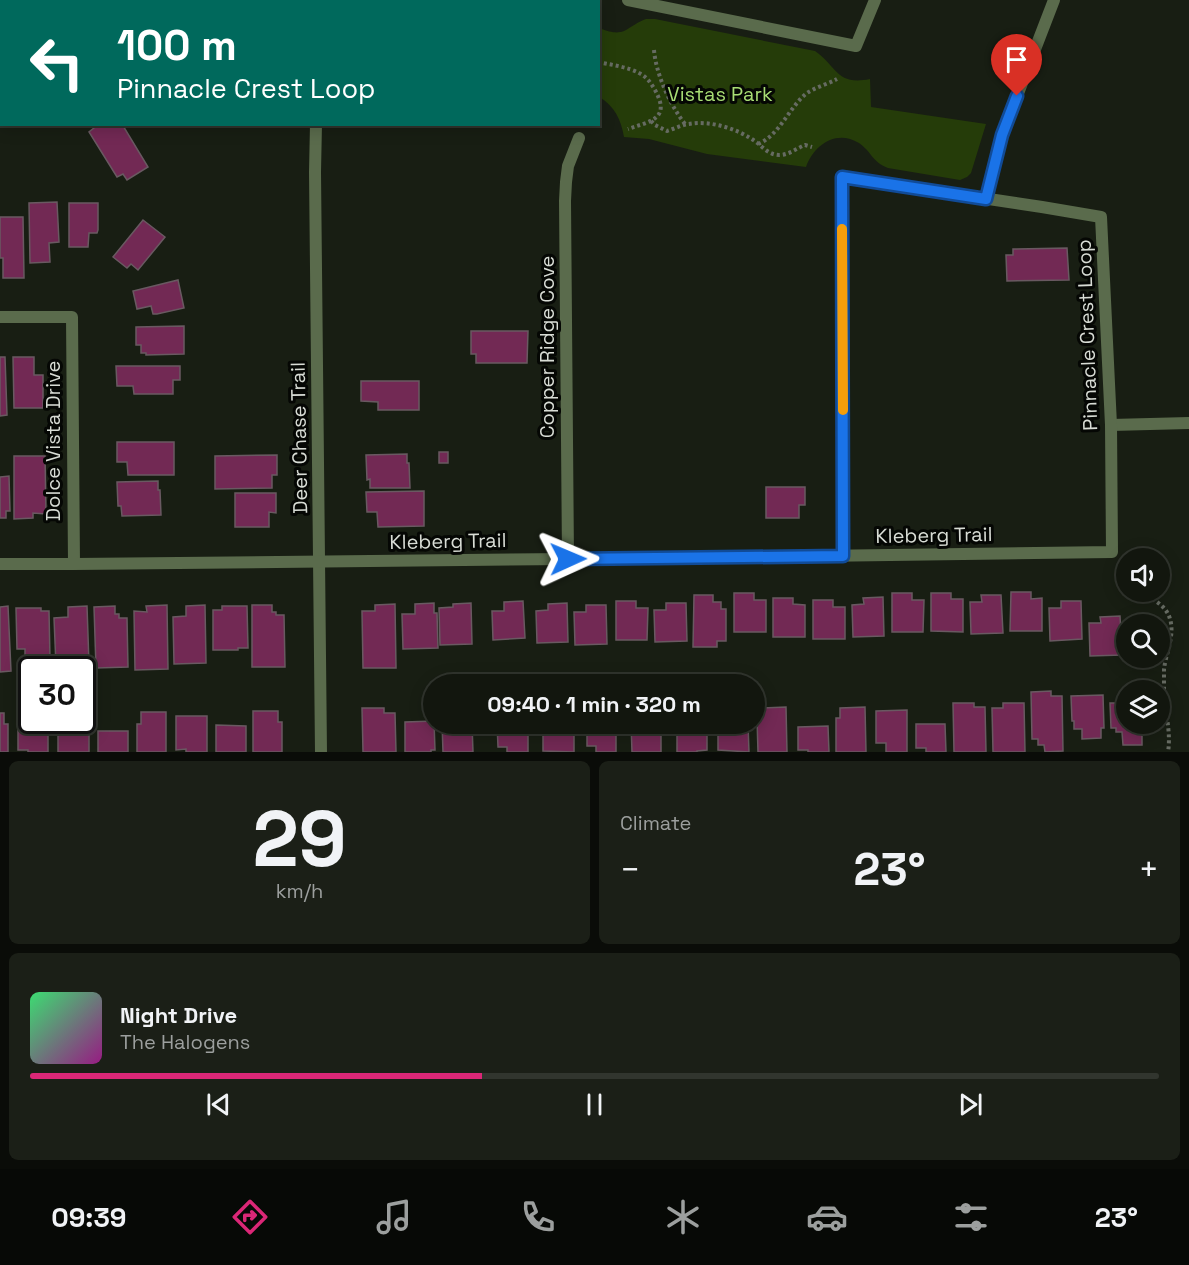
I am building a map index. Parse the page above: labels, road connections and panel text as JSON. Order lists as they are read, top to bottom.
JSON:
{
  "streets": {
    "street": [
      "Pinnacle Crest Loop",
      "Copper Ridge Cove",
      "Deer Chase Trail",
      "Dolce Vista Drive",
      "Kleberg Trail"
    ]
  },
  "crossings": [
    ["Pinnacle Crest Loop", "Kleberg Trail"],
    ["Copper Ridge Cove", "Kleberg Trail"],
    ["Deer Chase Trail", "Kleberg Trail"],
    ["Dolce Vista Drive", "Kleberg Trail"]
  ],
  "parks": ["Vistas Park"],
  "page": {
    "turn": ["100 m", "Pinnacle Crest Loop"],
    "limit": "30",
    "trip": "09:40 · 1 min · 320 m",
    "tile": [
      ["29", "km/h"],
      "Climate"
    ],
    "heat": ["−", "23°", "+"],
    "song": ["Night Drive", "The Halogens"],
    "tabs": ["09:39", "23°"]
  }
}
